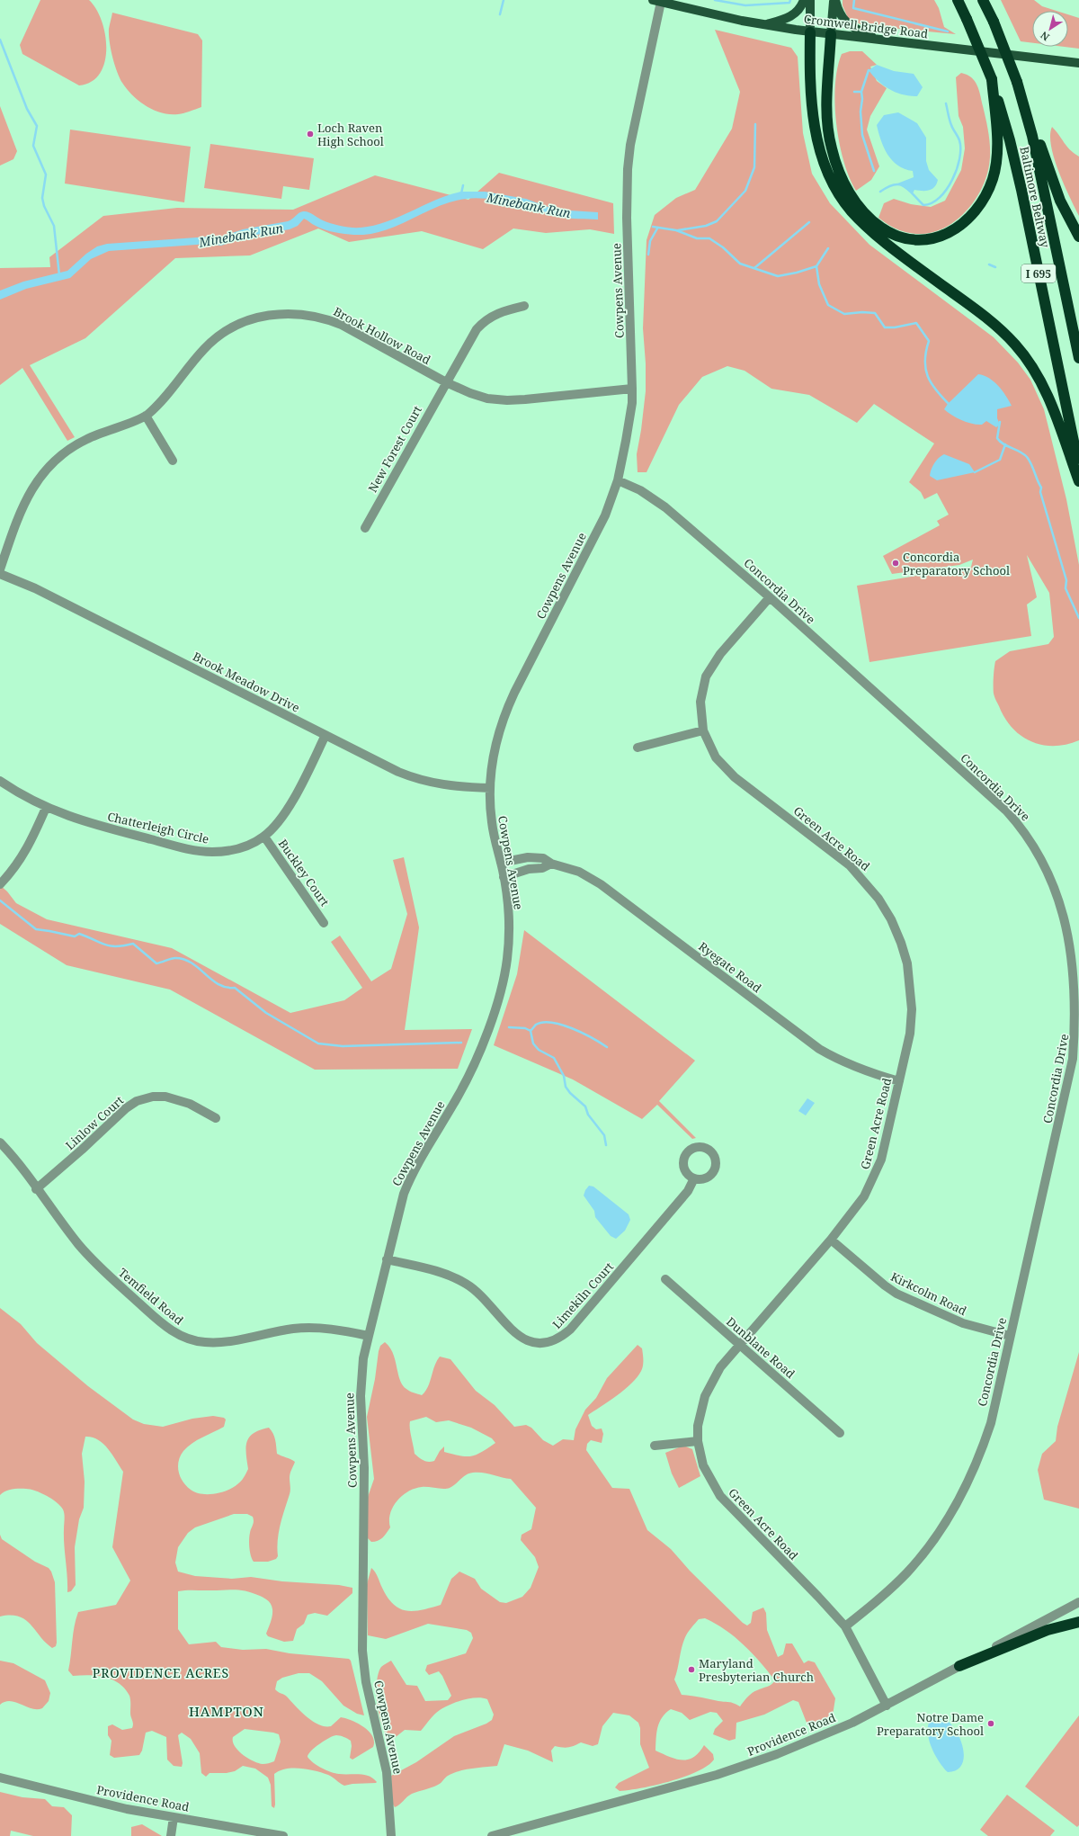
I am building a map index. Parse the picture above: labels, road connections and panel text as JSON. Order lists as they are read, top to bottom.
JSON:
{
  "streets": {
    "highway": ["Baltimore Beltway", "I 695"],
    "main road": ["Cromwell Bridge Road"],
    "street": [
      "Cowpens Avenue",
      "Brook Hollow Road",
      "New Forest Court",
      "Concordia Drive",
      "Brook Meadow Drive",
      "Chatterleigh Circle",
      "Green Acre Road",
      "Buckley Court",
      "Ryegate Road",
      "Linlow Court",
      "Kirkcolm Road",
      "Limekiln Court",
      "Temfield Road",
      "Dunblane Road",
      "Providence Road"
    ]
  },
  "crossings": [
    ["Cromwell Bridge Road", "Cowpens Avenue"],
    ["Cowpens Avenue", "Brook Hollow Road"],
    ["Cowpens Avenue", "Concordia Drive"],
    ["Cowpens Avenue", "Brook Meadow Drive"],
    ["Cowpens Avenue", "Ryegate Road"],
    ["Cowpens Avenue", "Limekiln Court"],
    ["Cowpens Avenue", "Temfield Road"],
    ["Brook Hollow Road", "New Forest Court"],
    ["Concordia Drive", "Green Acre Road"],
    ["Concordia Drive", "Kirkcolm Road"],
    ["Brook Meadow Drive", "Chatterleigh Circle"],
    ["Chatterleigh Circle", "Buckley Court"],
    ["Green Acre Road", "Ryegate Road"],
    ["Green Acre Road", "Kirkcolm Road"],
    ["Green Acre Road", "Dunblane Road"],
    ["Green Acre Road", "Providence Road"],
    ["Linlow Court", "Temfield Road"]
  ],
  "districts": ["PROVIDENCE ACRES", "HAMPTON"],
  "water": ["Minebank Run"],
  "places": [
    "Loch Raven High School",
    "Concordia Preparatory School",
    "Maryland Presbyterian Church",
    "Notre Dame Preparatory School"
  ],
  "north": "bottom left"
}
